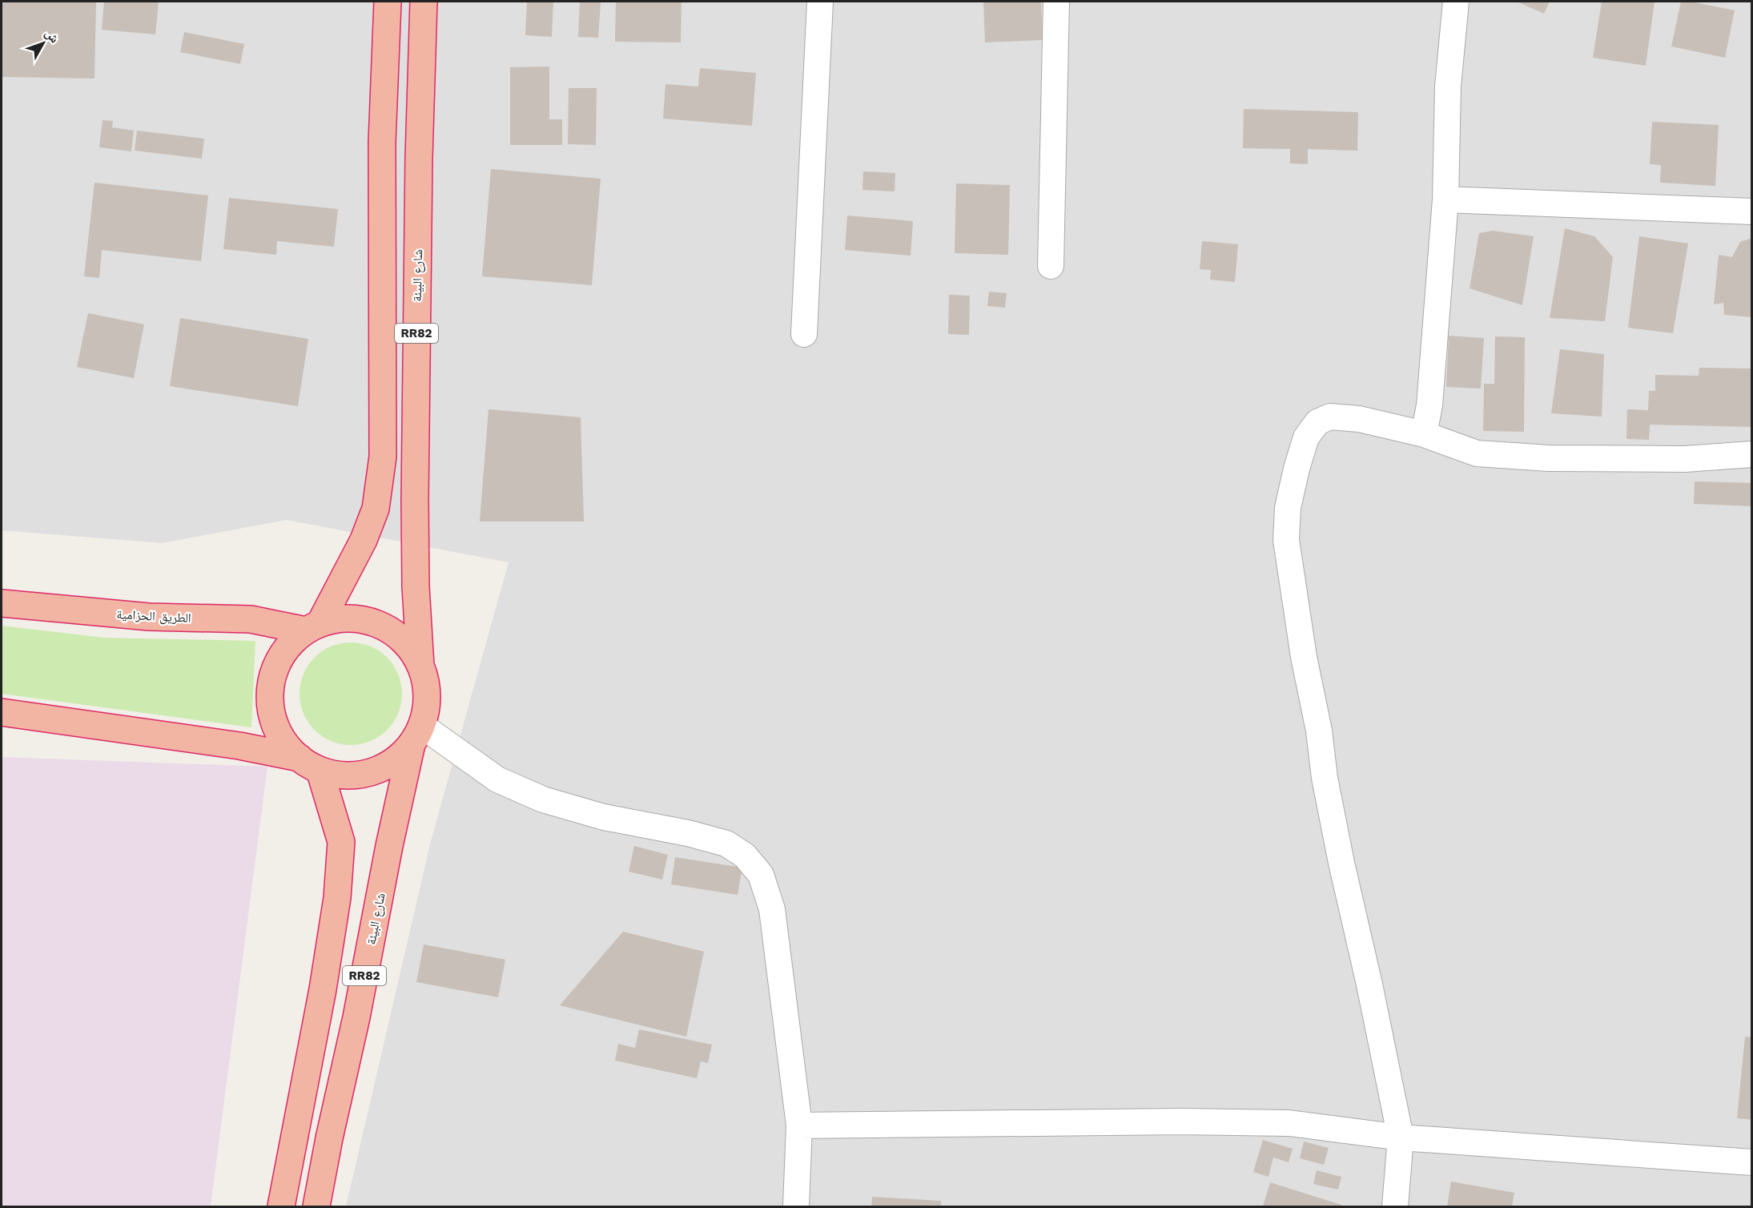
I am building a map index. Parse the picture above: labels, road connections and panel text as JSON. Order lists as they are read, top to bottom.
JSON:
{
  "streets": {
    "highway": ["شارع البيئة", "RR82", "الطريق الحزامية"]
  },
  "crossings": [
    ["شارع البيئة", "RR82"],
    ["شارع البيئة", "الطريق الحزامية"],
    ["RR82", "الطريق الحزامية"]
  ],
  "north": "top right"
}
